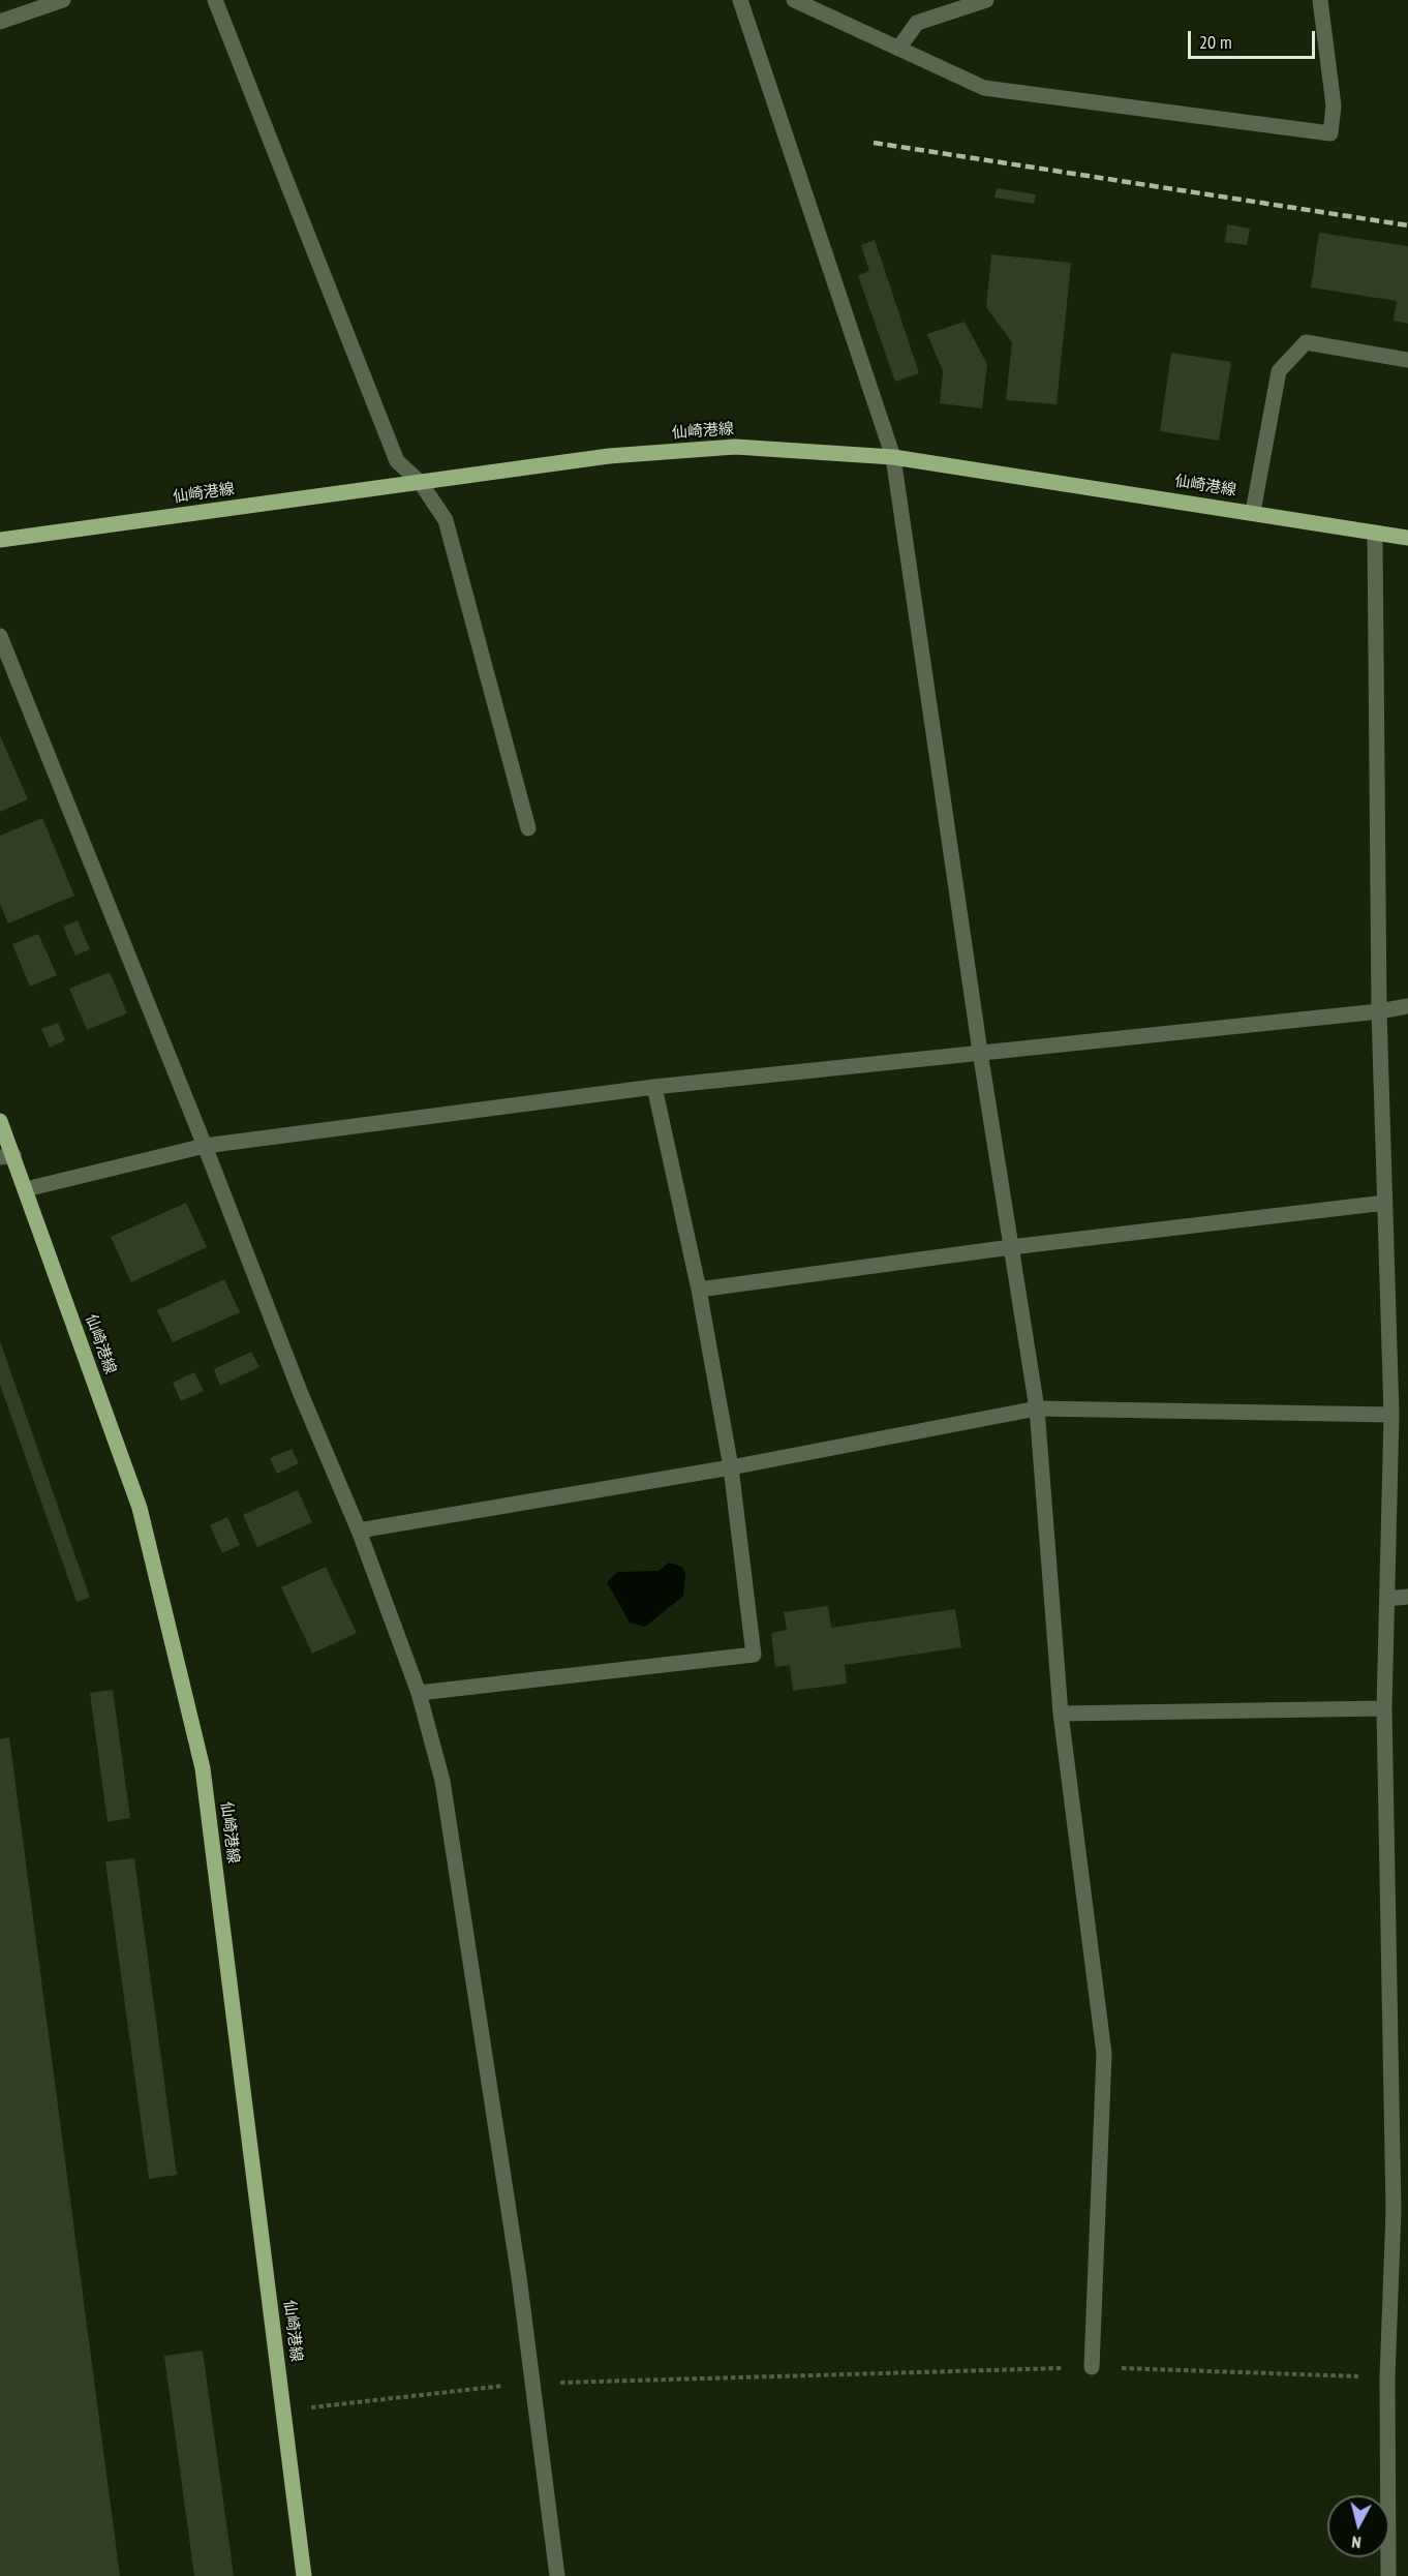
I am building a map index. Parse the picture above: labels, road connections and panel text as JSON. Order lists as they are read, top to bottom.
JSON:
{
  "streets": {
    "main road": ["仙崎港線"]
  },
  "scale_bar": "20 m",
  "north": "bottom"
}
